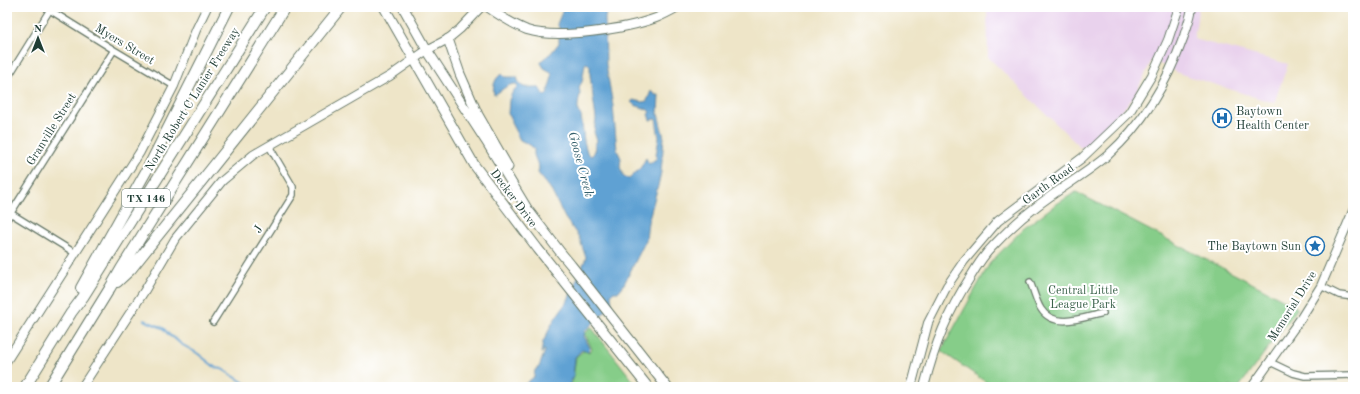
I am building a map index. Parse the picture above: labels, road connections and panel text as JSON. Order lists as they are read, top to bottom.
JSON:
{
  "streets": {
    "highway": ["North Robert C Lanier Freeway", "TX 146"],
    "main road": ["Garth Road", "Decker Drive", "Memorial Drive"],
    "street": ["Myers Street", "Granville Street", "J"]
  },
  "crossings": [
    ["Myers Street", "Granville Street"]
  ],
  "water": ["Goose Creek"],
  "parks": ["Central Little League Park"],
  "places": {
    "hospital": ["Baytown Health Center"],
    "place": ["The Baytown Sun"]
  },
  "north": "top"
}
